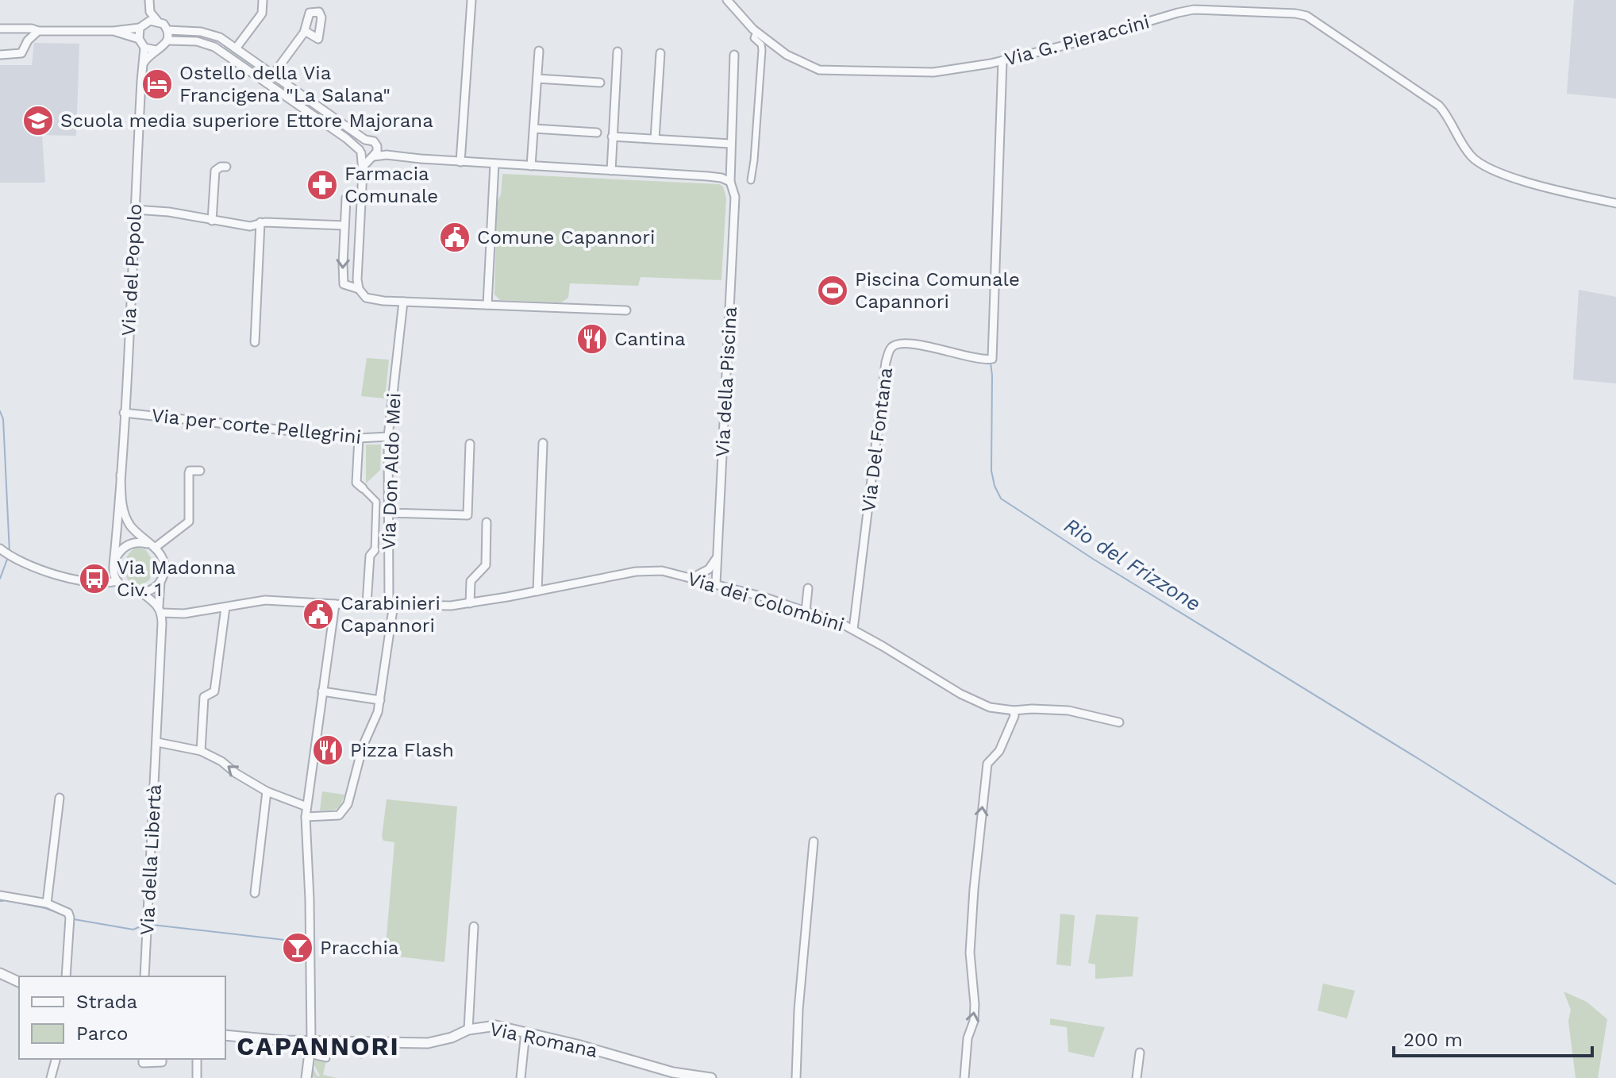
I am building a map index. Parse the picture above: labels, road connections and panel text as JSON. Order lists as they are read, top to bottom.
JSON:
{
  "streets": {
    "street": [
      "Via G. Pieraccini",
      "Via del Popolo",
      "Via della Piscina",
      "Via per corte Pellegrini",
      "Via Del Fontana",
      "Via Don Aldo Mei",
      "Via dei Colombini",
      "Via della Libertà",
      "Via Romana"
    ]
  },
  "crossings": [
    ["Via G. Pieraccini", "Via Del Fontana"],
    ["Via del Popolo", "Via per corte Pellegrini"],
    ["Via della Piscina", "Via dei Colombini"],
    ["Via per corte Pellegrini", "Via Don Aldo Mei"],
    ["Via Del Fontana", "Via dei Colombini"],
    ["Via Don Aldo Mei", "Via dei Colombini"]
  ],
  "districts": ["CAPANNORI"],
  "water": ["Rio del Frizzone"],
  "places": {
    "hotel": ["Ostello della Via Francigena \"La Salana\""],
    "school or university": ["Scuola media superiore Ettore Majorana"],
    "pharmacy": ["Farmacia Comunale"],
    "public building": ["Comune Capannori", "Carabinieri Capannori"],
    "sports": ["Piscina Comunale Capannori"],
    "restaurant": ["Cantina", "Pizza Flash"],
    "bus stop": ["Via Madonna Civ. 1"],
    "bar": ["Pracchia"]
  },
  "legend": ["Strada", "Parco"],
  "scale_bar": "200 m"
}
